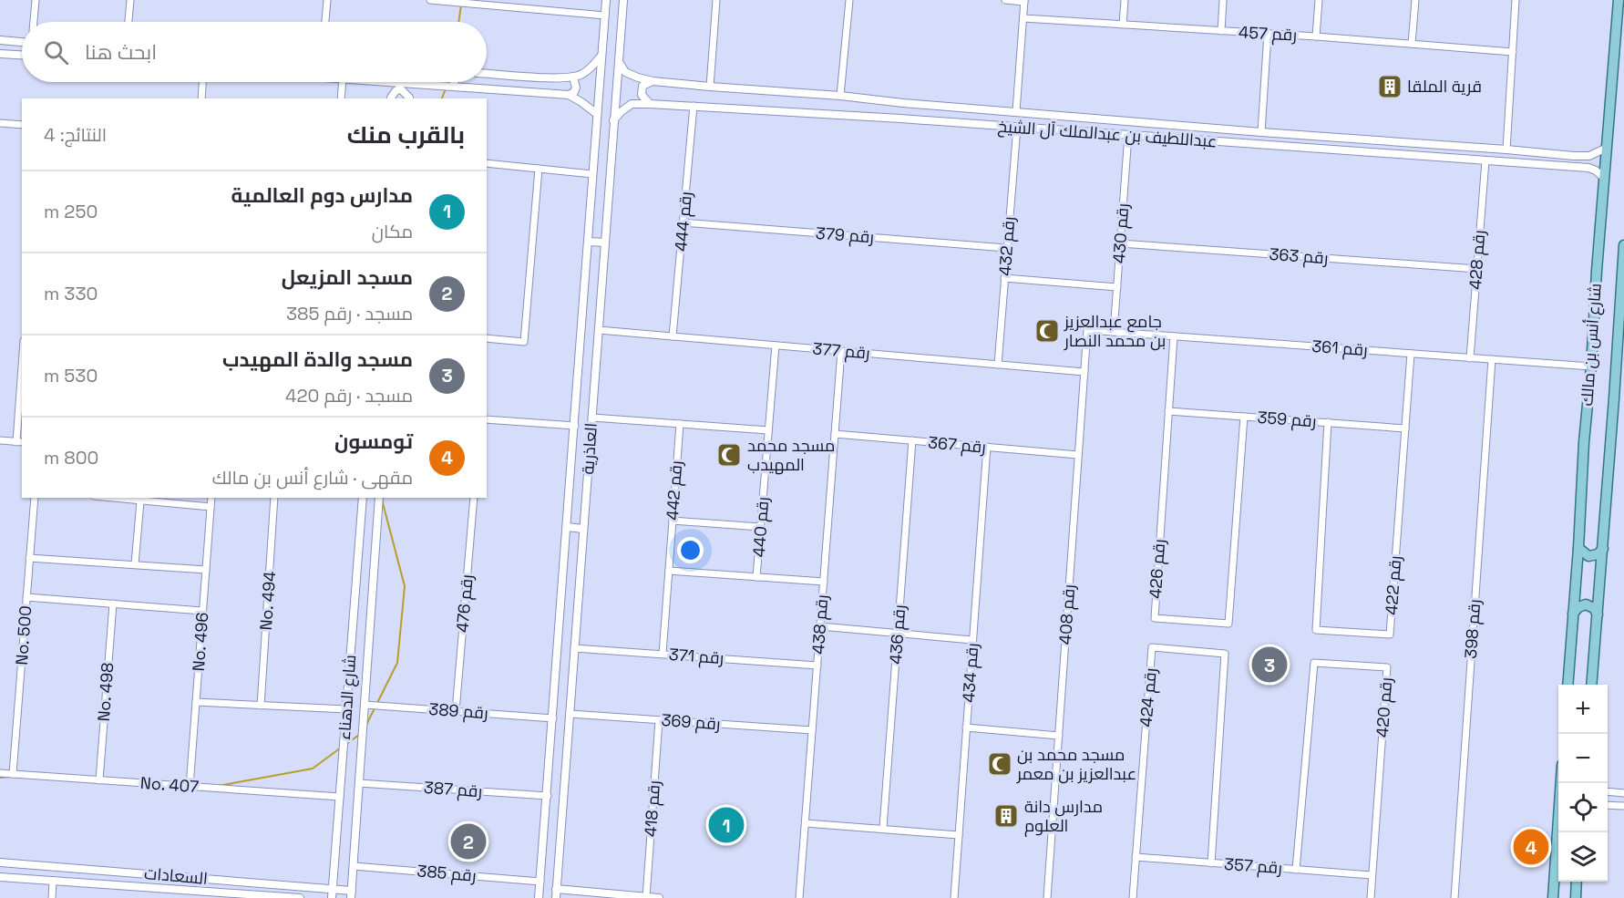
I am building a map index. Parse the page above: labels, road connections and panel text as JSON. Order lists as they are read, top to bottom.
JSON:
{
  "streets": {
    "main road": ["شارع أنس بن مالك"],
    "street": [
      "رقم 457",
      "عبداللطيف بن عبدالملك آل الشيخ",
      "رقم 444",
      "رقم 430",
      "رقم 379",
      "رقم 432",
      "رقم 363",
      "رقم 428",
      "رقم 361",
      "رقم 377",
      "رقم 359",
      "رقم 367",
      "العاذرية",
      "رقم 442",
      "رقم 440",
      "رقم 426",
      "رقم 422",
      "No. 494",
      "رقم 476",
      "رقم 408",
      "رقم 438",
      "رقم 398",
      "رقم 436",
      "No. 500",
      "No. 496",
      "رقم 371",
      "رقم 434",
      "No. 498",
      "شارع الدهناء",
      "رقم 424",
      "رقم 420",
      "رقم 389",
      "رقم 369",
      "No. 407",
      "رقم 387",
      "رقم 418",
      "رقم 357",
      "رقم 385",
      "السعادات"
    ]
  },
  "crossings": [
    ["عبداللطيف بن عبدالملك آل الشيخ", "رقم 444"],
    ["عبداللطيف بن عبدالملك آل الشيخ", "رقم 430"],
    ["عبداللطيف بن عبدالملك آل الشيخ", "رقم 432"],
    ["عبداللطيف بن عبدالملك آل الشيخ", "رقم 428"],
    ["عبداللطيف بن عبدالملك آل الشيخ", "شارع أنس بن مالك"],
    ["عبداللطيف بن عبدالملك آل الشيخ", "العاذرية"],
    ["رقم 444", "رقم 379"],
    ["رقم 444", "رقم 377"],
    ["رقم 430", "رقم 363"],
    ["رقم 430", "رقم 361"],
    ["رقم 379", "رقم 432"],
    ["رقم 432", "رقم 377"],
    ["رقم 363", "رقم 428"],
    ["رقم 428", "رقم 361"],
    ["شارع أنس بن مالك", "رقم 361"],
    ["رقم 361", "رقم 426"],
    ["رقم 361", "رقم 422"],
    ["رقم 361", "رقم 408"],
    ["رقم 361", "رقم 398"],
    ["رقم 377", "العاذرية"],
    ["رقم 377", "رقم 440"],
    ["رقم 377", "رقم 408"],
    ["رقم 377", "رقم 438"],
    ["رقم 359", "رقم 426"],
    ["رقم 359", "رقم 422"],
    ["رقم 367", "رقم 408"],
    ["رقم 367", "رقم 438"],
    ["رقم 367", "رقم 436"],
    ["رقم 367", "رقم 434"],
    ["العاذرية", "رقم 371"],
    ["العاذرية", "رقم 389"],
    ["العاذرية", "رقم 369"],
    ["العاذرية", "رقم 387"],
    ["العاذرية", "رقم 385"],
    ["رقم 442", "رقم 371"],
    ["رقم 476", "رقم 389"],
    ["رقم 438", "رقم 371"],
    ["رقم 438", "رقم 369"],
    ["No. 500", "No. 407"],
    ["No. 496", "No. 407"],
    ["No. 498", "No. 407"],
    ["شارع الدهناء", "رقم 389"],
    ["شارع الدهناء", "No. 407"],
    ["شارع الدهناء", "رقم 387"],
    ["شارع الدهناء", "رقم 385"],
    ["شارع الدهناء", "السعادات"],
    ["رقم 424", "رقم 357"],
    ["رقم 420", "رقم 357"],
    ["رقم 369", "رقم 418"]
  ],
  "places": {
    "building": ["قرية الملقا", "مدارس دانة العلوم"],
    "mosque": ["جامع عبدالعزيز بن محمد النصار", "مسجد محمد المهيدب", "مسجد محمد بن عبدالعزيز بن معمر"]
  },
  "page": {
    "search": "ابحث هنا",
    "heading": ["بالقرب منك", "النتائج: 4"],
    "list": [
      {
        "mark": "1",
        "name": "مدارس دوم العالمية",
        "note": "مكان",
        "value": "250 m"
      },
      {
        "mark": "2",
        "name": "مسجد المزيعل",
        "note": "مسجد · رقم 385",
        "value": "330 m"
      },
      {
        "mark": "3",
        "name": "مسجد والدة المهيدب",
        "note": "مسجد · رقم 420",
        "value": "530 m"
      },
      {
        "mark": "4",
        "name": "تومسون",
        "note": "مقهى · شارع أنس بن مالك",
        "value": "800 m"
      }
    ],
    "pins": [
      "3",
      "1",
      "2",
      "4"
    ],
    "map_buttons": ["+", "−"]
  }
}
